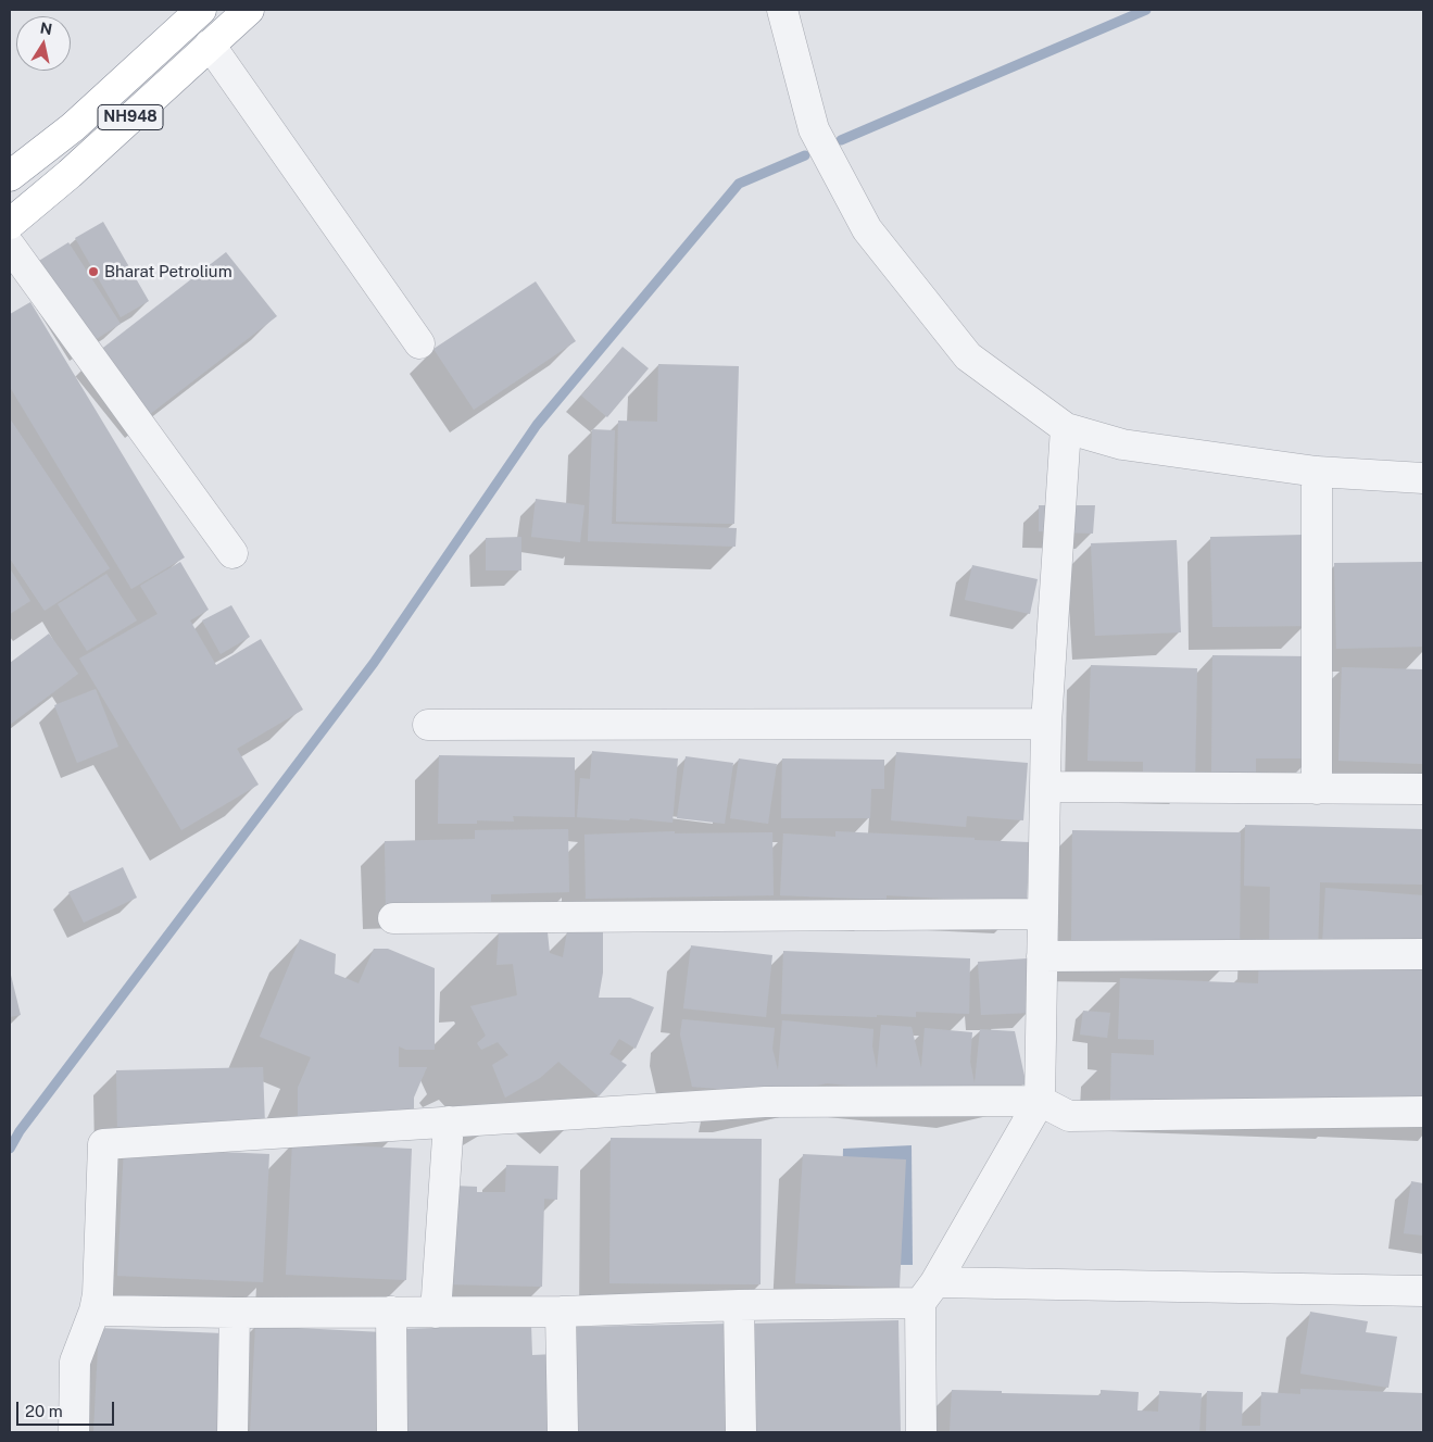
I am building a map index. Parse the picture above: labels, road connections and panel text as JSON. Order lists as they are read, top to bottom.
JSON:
{
  "streets": {
    "highway": ["NH948"]
  },
  "places": ["Bharat Petrolium"],
  "scale_bar": "20 m",
  "north": "top"
}
